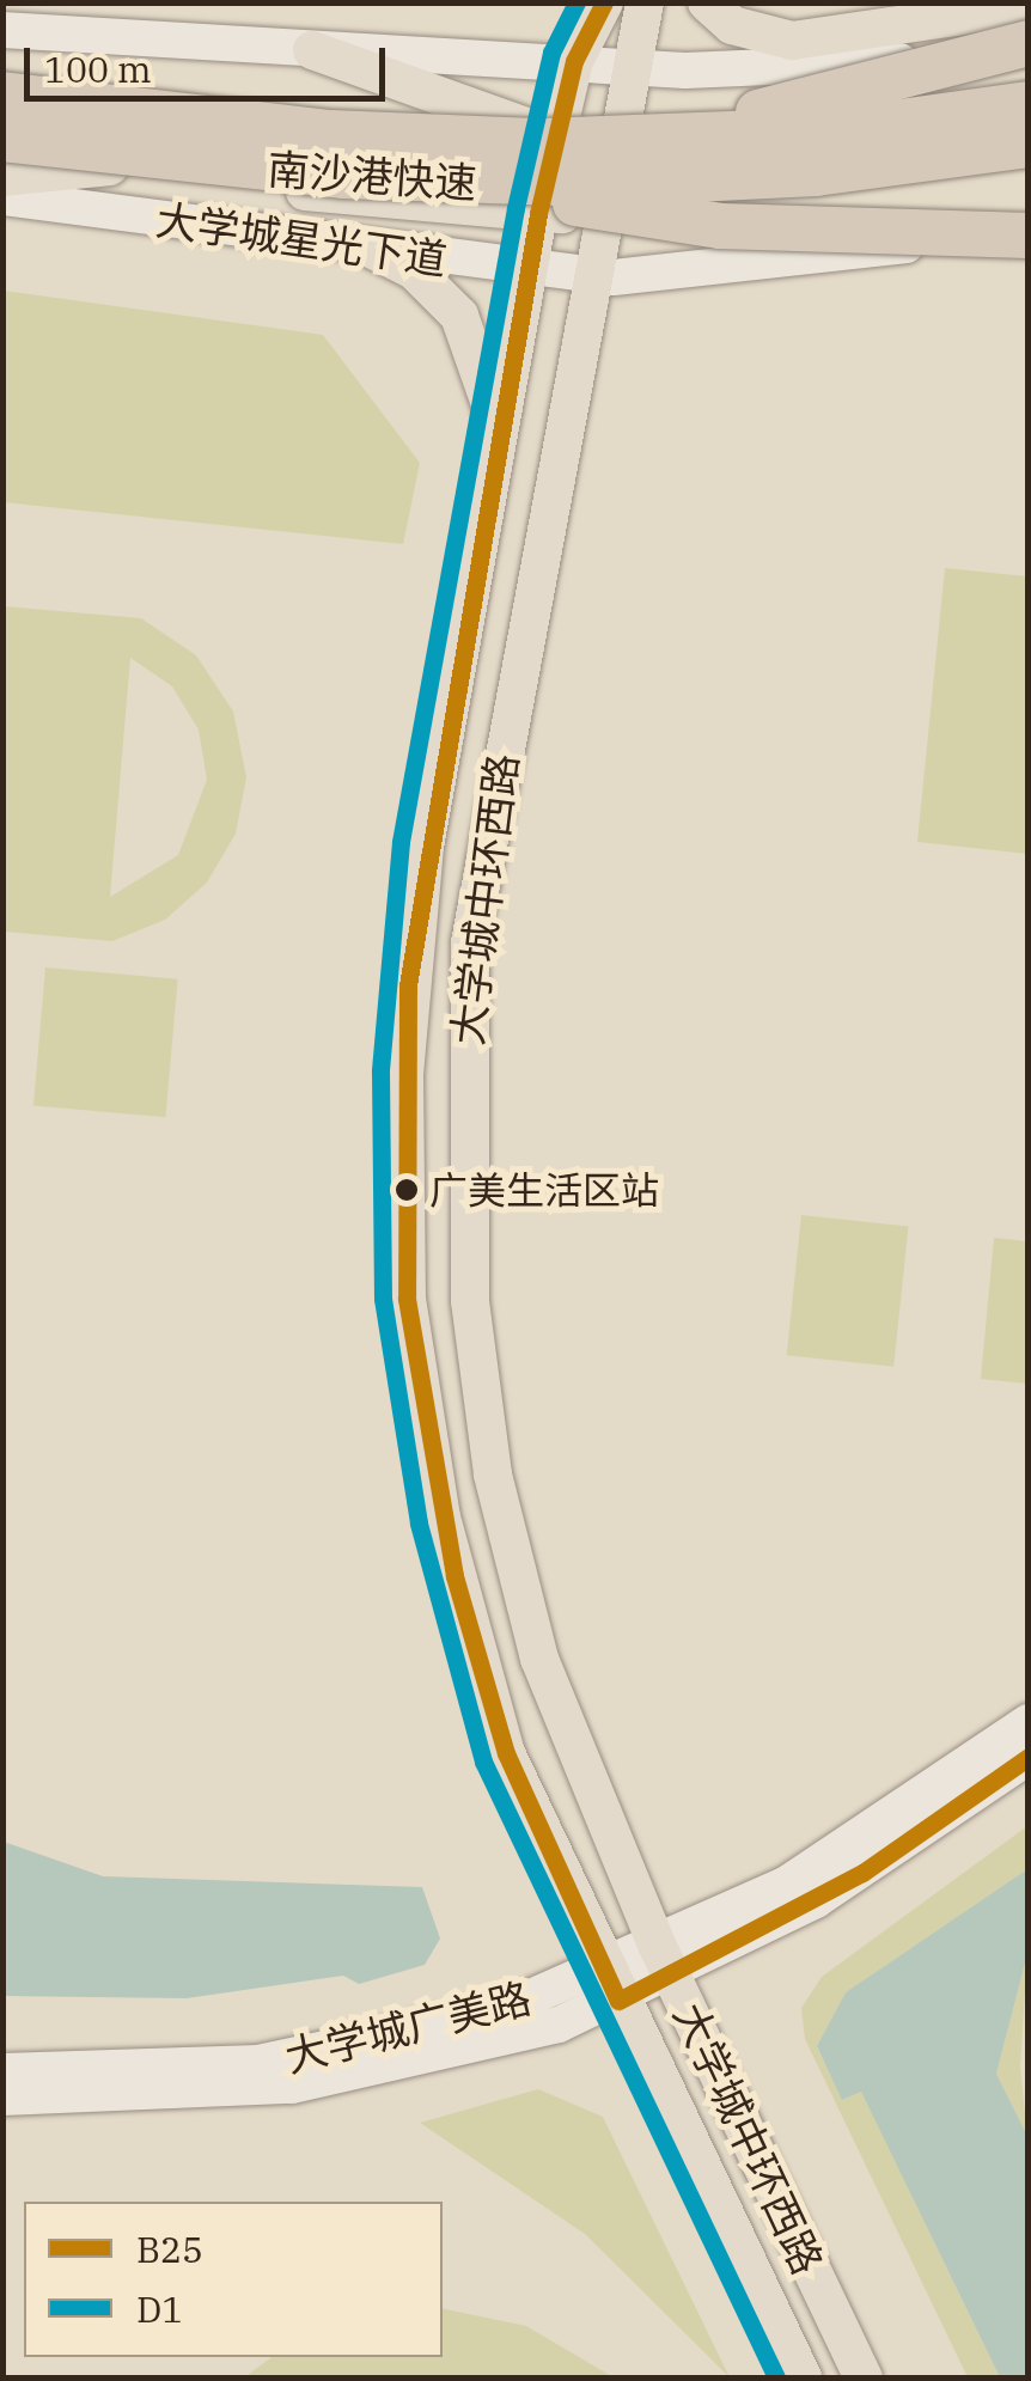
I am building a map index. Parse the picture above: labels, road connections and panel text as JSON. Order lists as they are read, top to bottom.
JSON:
{
  "streets": {
    "highway": ["南沙港快速"],
    "main road": ["大学城星光下道", "大学城中环西路", "大学城广美路"]
  },
  "crossings": [
    ["大学城星光下道", "大学城中环西路"],
    ["大学城中环西路", "大学城广美路"]
  ],
  "places": ["广美生活区站"],
  "lines": ["transit line B25", "transit line D1"],
  "legend": ["B25", "D1"],
  "scale_bar": "100 m"
}
